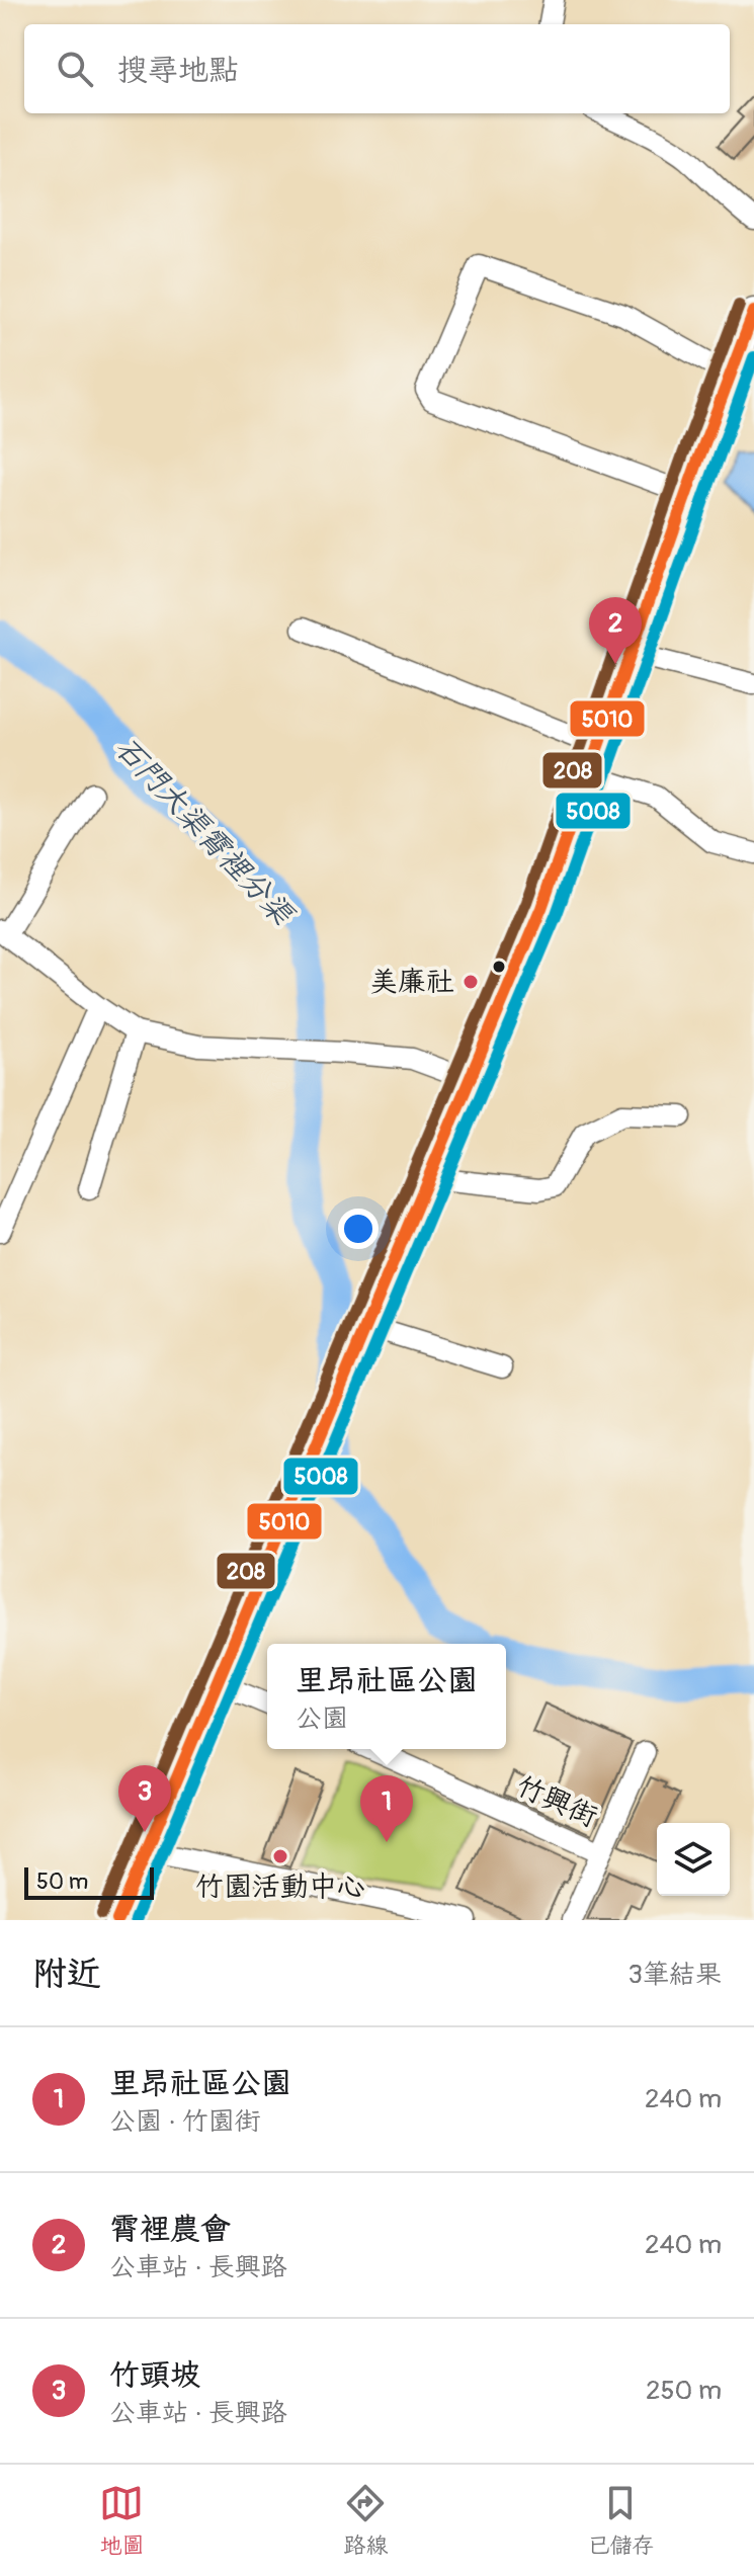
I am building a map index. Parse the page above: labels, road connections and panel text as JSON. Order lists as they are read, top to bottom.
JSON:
{
  "streets": {
    "street": ["竹興街"]
  },
  "water": ["石門大渠霄裡分渠"],
  "places": ["美廉社", "竹園活動中心"],
  "lines": ["transit line 208", "transit line 5010", "transit line 5008"],
  "scale_bar": "50 m",
  "page": {
    "search": "搜尋地點",
    "pins": ["2", "3", "1"],
    "popup": ["里昂社區公園", "公園"],
    "scale": "50 m",
    "heading": ["附近", "3筆結果"],
    "list": [
      {
        "mark": "1",
        "name": "里昂社區公園",
        "note": "公園 · 竹園街",
        "value": "240 m"
      },
      {
        "mark": "2",
        "name": "霄裡農會",
        "note": "公車站 · 長興路",
        "value": "240 m"
      },
      {
        "mark": "3",
        "name": "竹頭坡",
        "note": "公車站 · 長興路",
        "value": "250 m"
      }
    ],
    "nav": ["地圖", "路線", "已儲存"]
  }
}
